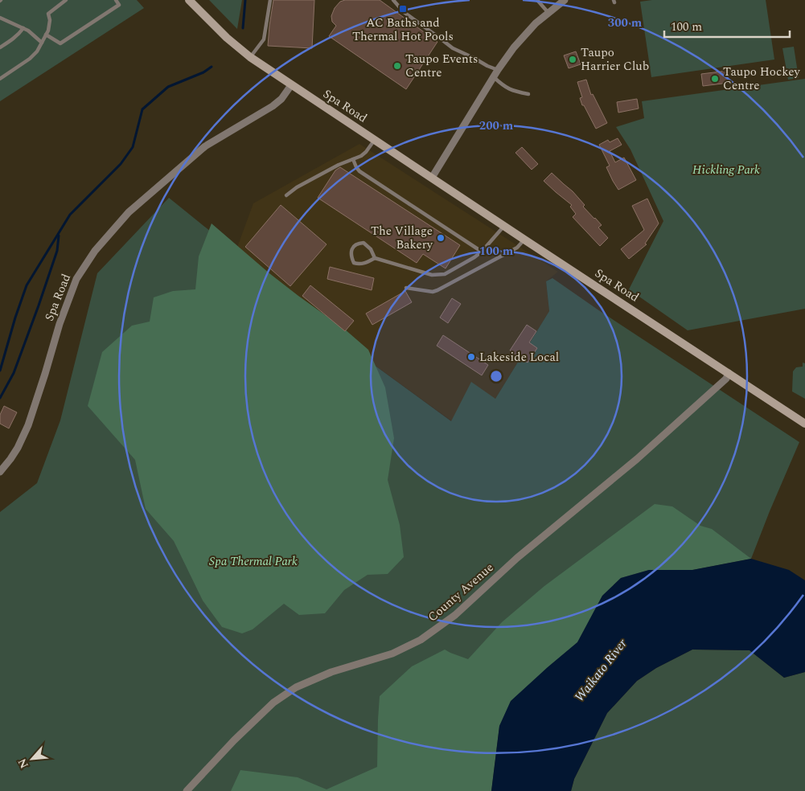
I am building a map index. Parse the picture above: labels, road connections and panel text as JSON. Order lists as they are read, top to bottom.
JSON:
{
  "streets": {
    "main road": ["Spa Road"],
    "street": ["County Avenue"]
  },
  "crossings": [
    ["Spa Road", "County Avenue"]
  ],
  "water": ["Waikato River"],
  "parks": ["Hickling Park", "Spa Thermal Park"],
  "places": {
    "transit": ["AC Baths and Thermal Hot Pools"],
    "other": [
      "Taupo Harrier Club",
      "Taupo Events Centre",
      "Taupo Hockey Centre",
      "The Village Bakery",
      "Lakeside Local"
    ]
  },
  "scale_bar": "100 m",
  "north": "bottom left",
  "rings": ["300 m", "200 m", "100 m"]
}
